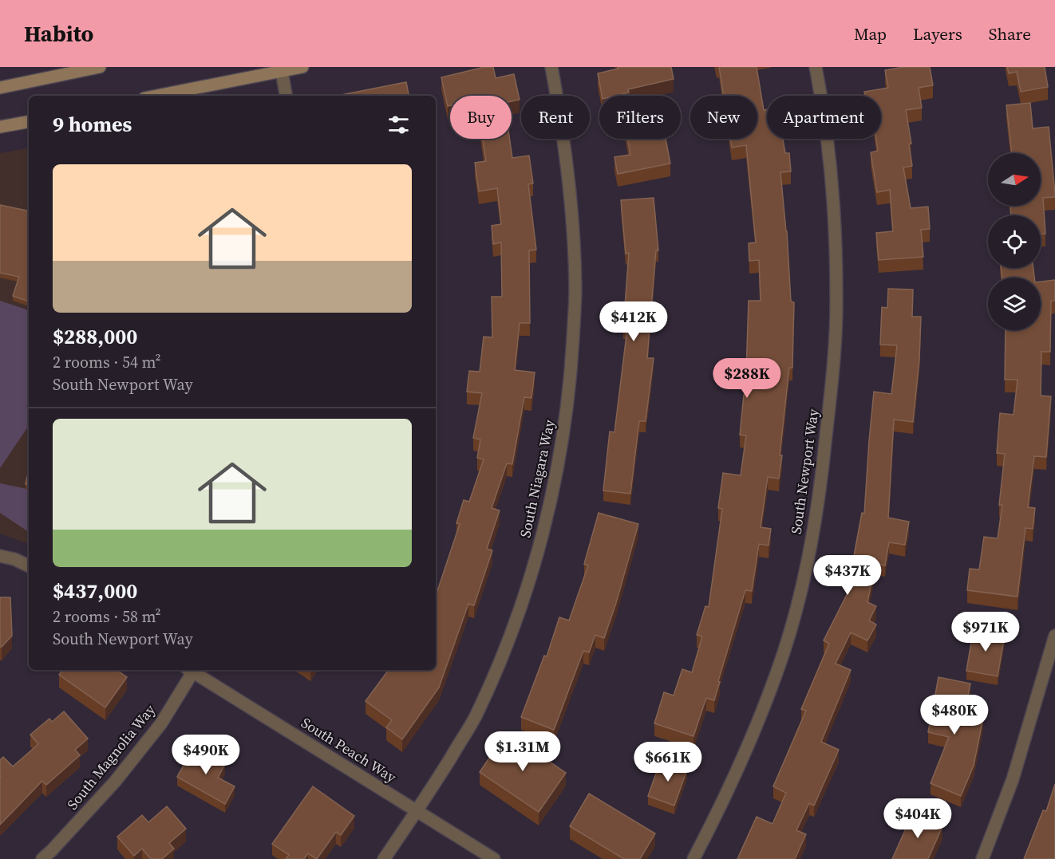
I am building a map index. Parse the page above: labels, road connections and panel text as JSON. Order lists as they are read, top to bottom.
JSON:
{
  "streets": {
    "street": [
      "South Newport Way",
      "South Niagara Way",
      "South Peach Way",
      "South Magnolia Way"
    ]
  },
  "crossings": [
    ["South Niagara Way", "South Peach Way"]
  ],
  "north": "right",
  "page": {
    "header": "Habito",
    "nav": ["Map", "Layers", "Share"],
    "chip": [
      "Buy",
      "Rent",
      "Filters",
      "New",
      "Apartment"
    ],
    "heading": "9 homes",
    "list": [
      {
        "name": "$288,000",
        "note": "2 rooms · 54 m² · South Newport Way"
      },
      {
        "name": "$437,000",
        "note": "2 rooms · 58 m² · South Newport Way"
      }
    ],
    "price": [
      "$412K",
      "$288K",
      "$437K",
      "$971K",
      "$480K",
      "$1.31M",
      "$490K",
      "$661K",
      "$404K"
    ]
  }
}
